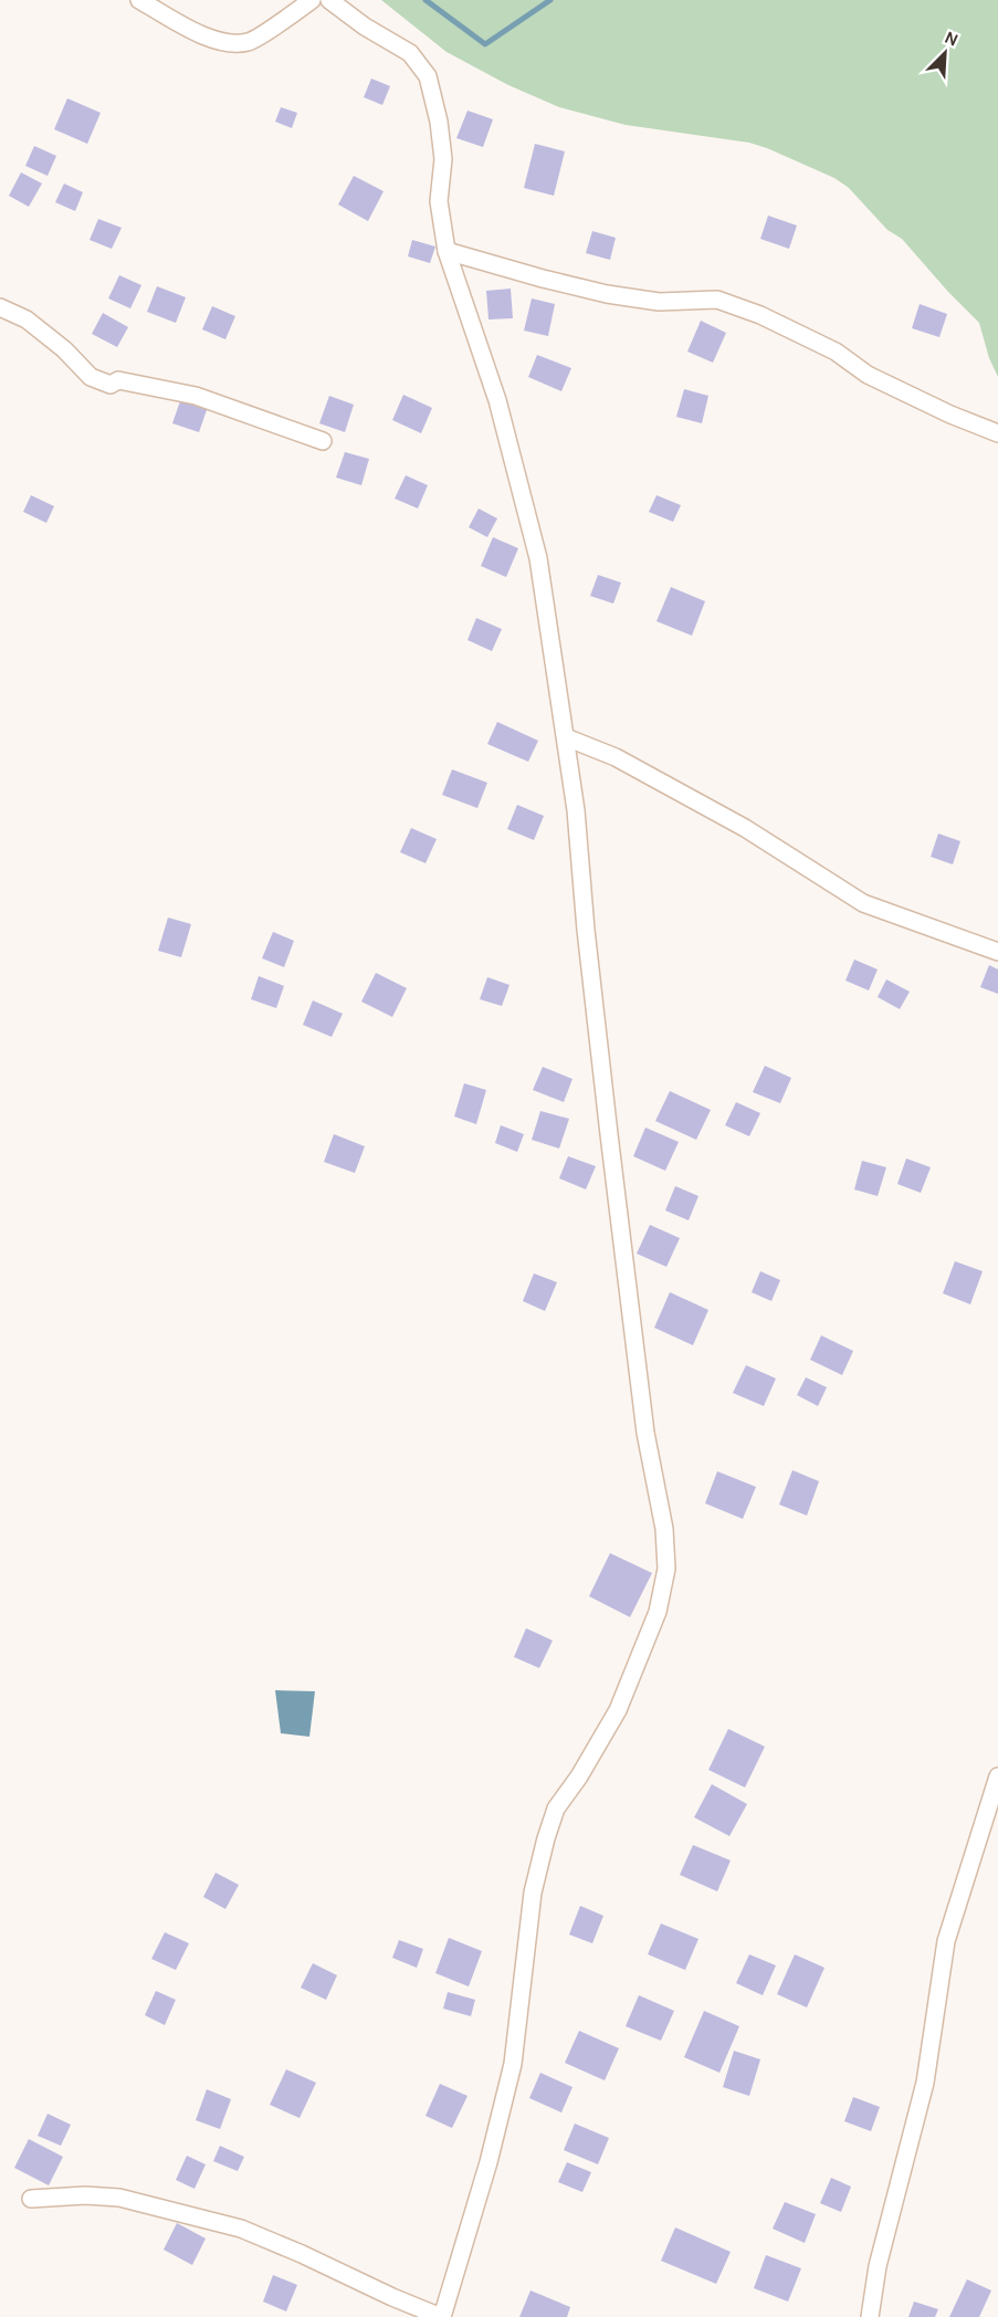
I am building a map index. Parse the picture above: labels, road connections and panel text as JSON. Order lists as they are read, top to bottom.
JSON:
{
  "north": "top right"
}
